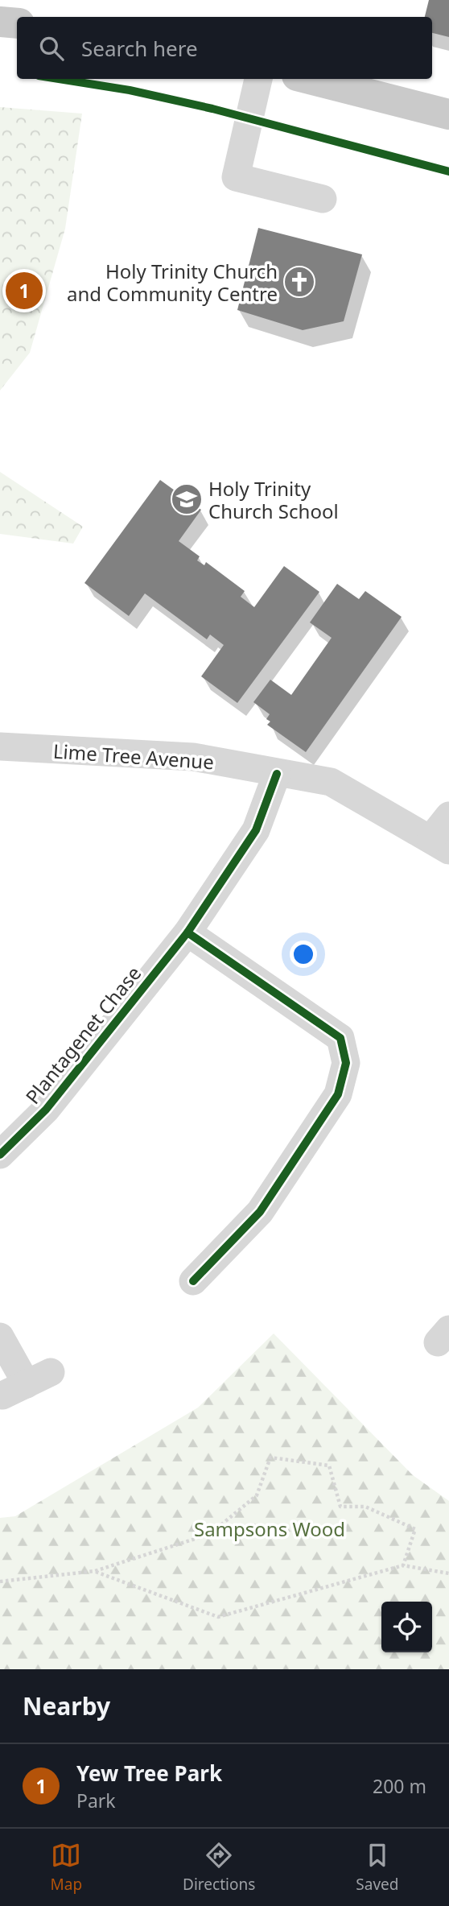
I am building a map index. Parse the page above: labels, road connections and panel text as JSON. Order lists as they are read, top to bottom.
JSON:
{
  "streets": {
    "street": ["Lime Tree Avenue", "Plantagenet Chase"]
  },
  "crossings": [
    ["Lime Tree Avenue", "Plantagenet Chase"]
  ],
  "parks": ["Sampsons Wood"],
  "places": {
    "church": ["Holy Trinity Church and Community Centre"],
    "school or university": ["Holy Trinity Church School"]
  },
  "page": {
    "search": "Search here",
    "pins": "1",
    "heading": "Nearby",
    "list": [
      {
        "mark": "1",
        "name": "Yew Tree Park",
        "note": "Park",
        "value": "200 m"
      }
    ],
    "nav": ["Map", "Directions", "Saved"]
  }
}
